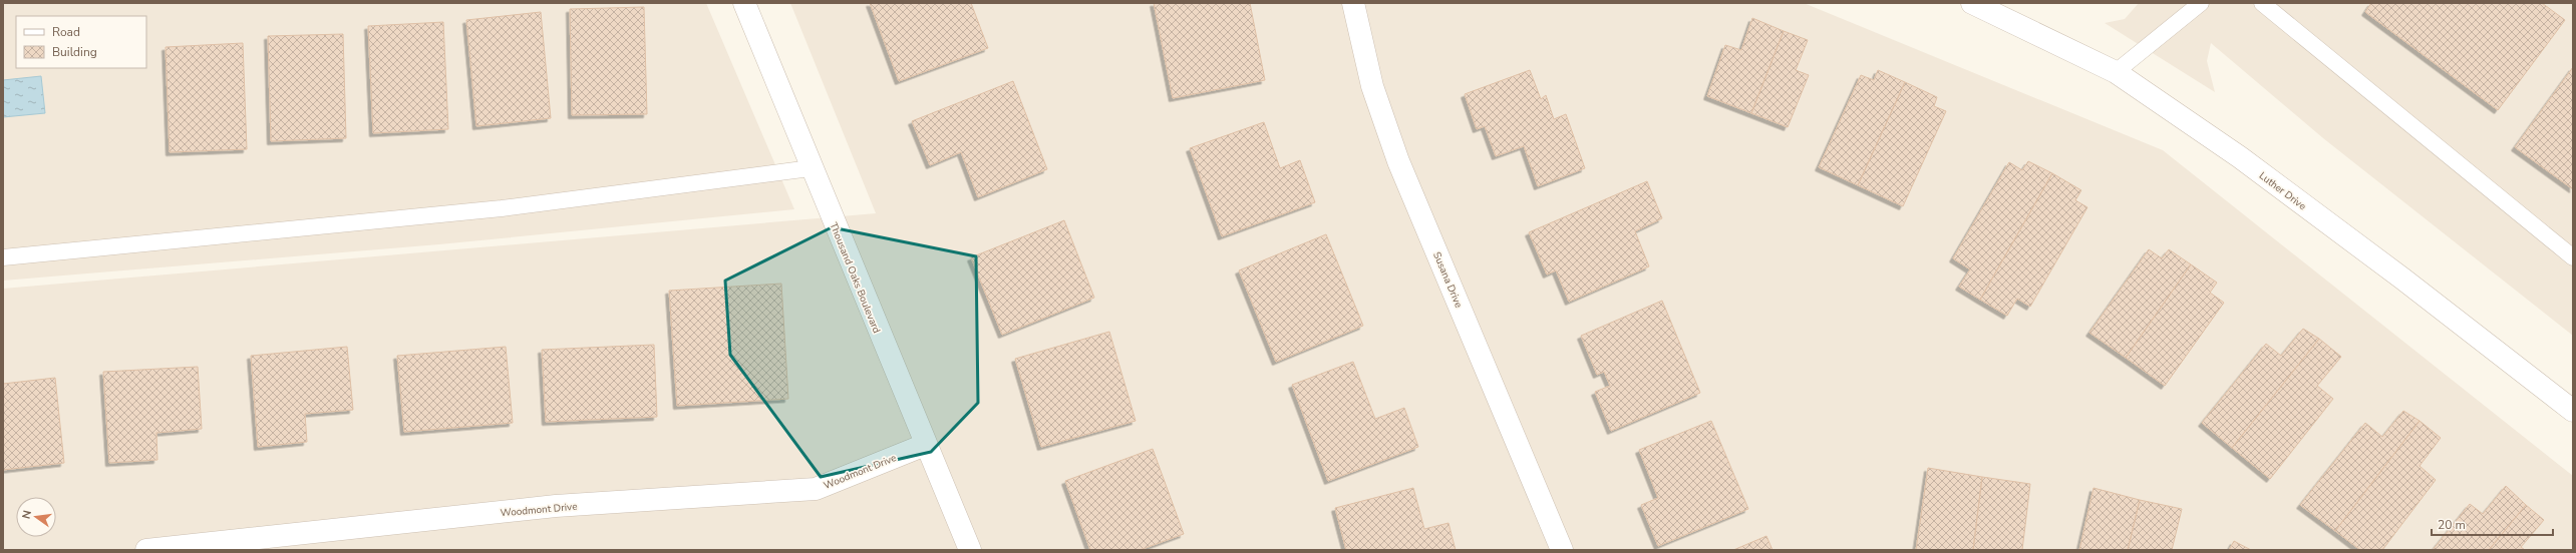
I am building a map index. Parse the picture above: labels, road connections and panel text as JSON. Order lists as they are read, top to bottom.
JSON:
{
  "streets": {
    "street": [
      "Luther Drive",
      "Thousand Oaks Boulevard",
      "Susana Drive",
      "Woodmont Drive"
    ]
  },
  "crossings": [
    ["Thousand Oaks Boulevard", "Woodmont Drive"]
  ],
  "legend": ["Road", "Building"],
  "scale_bar": "20 m",
  "north": "left"
}
